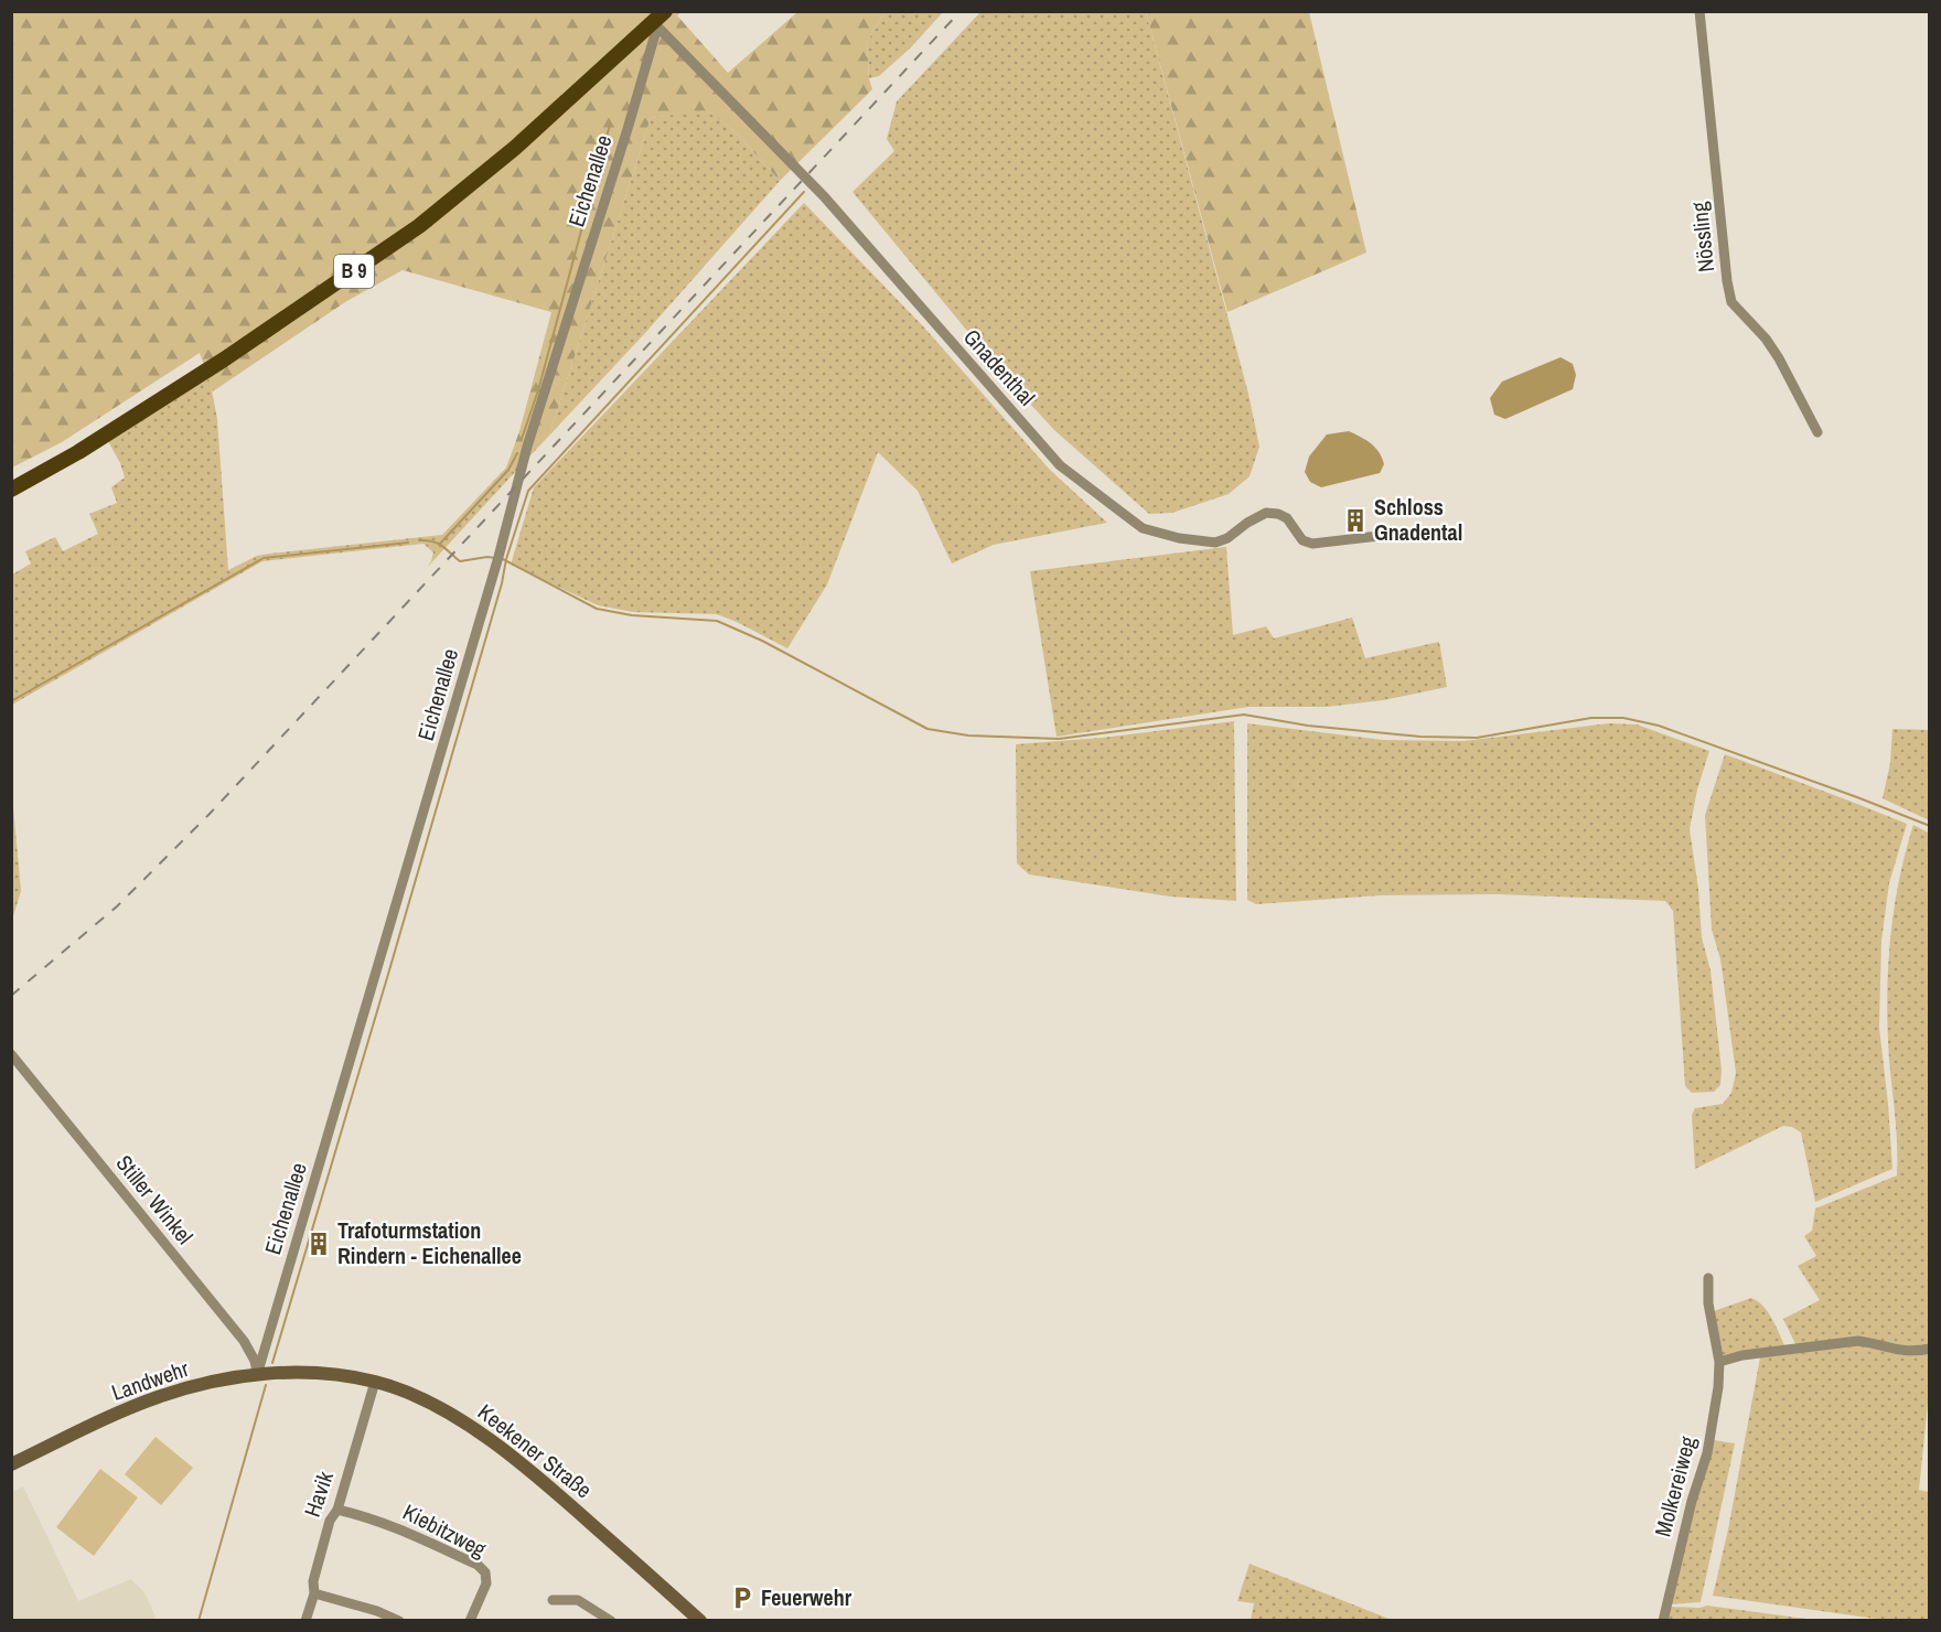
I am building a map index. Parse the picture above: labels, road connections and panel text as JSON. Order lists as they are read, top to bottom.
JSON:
{
  "streets": {
    "main road": ["B 9", "Landwehr", "Keekener Straße"],
    "street": [
      "Eichenallee",
      "Nössling",
      "Gnadenthal",
      "Stiller Winkel",
      "Molkereiweg",
      "Havik",
      "Kiebitzweg"
    ]
  },
  "crossings": [
    ["Eichenallee", "B 9"],
    ["Eichenallee", "Gnadenthal"],
    ["Eichenallee", "Stiller Winkel"],
    ["Eichenallee", "Landwehr"],
    ["B 9", "Gnadenthal"],
    ["Stiller Winkel", "Landwehr"],
    ["Landwehr", "Keekener Straße"],
    ["Keekener Straße", "Havik"],
    ["Havik", "Kiebitzweg"]
  ],
  "places": {
    "building": ["Schloss Gnadental", "Trafoturmstation Rindern - Eichenallee"],
    "parking": ["Feuerwehr"]
  }
}
